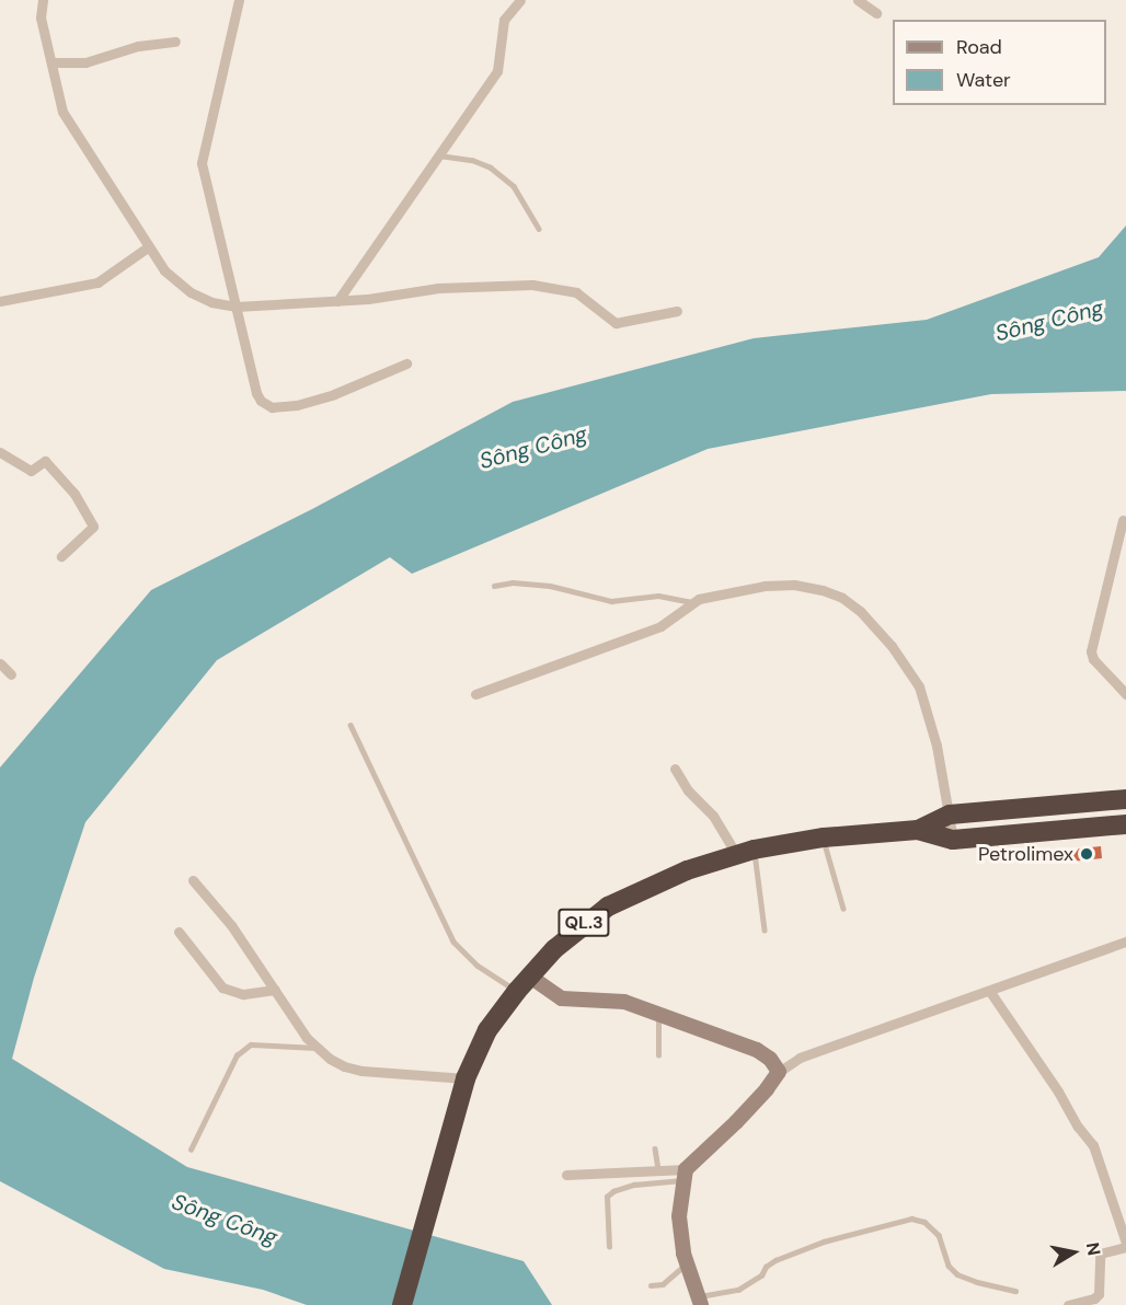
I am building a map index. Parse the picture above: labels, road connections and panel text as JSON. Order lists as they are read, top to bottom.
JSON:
{
  "streets": {
    "highway": ["QL.3"]
  },
  "water": ["Sông Công"],
  "places": ["Petrolimex"],
  "legend": ["Road", "Water"],
  "north": "right"
}
